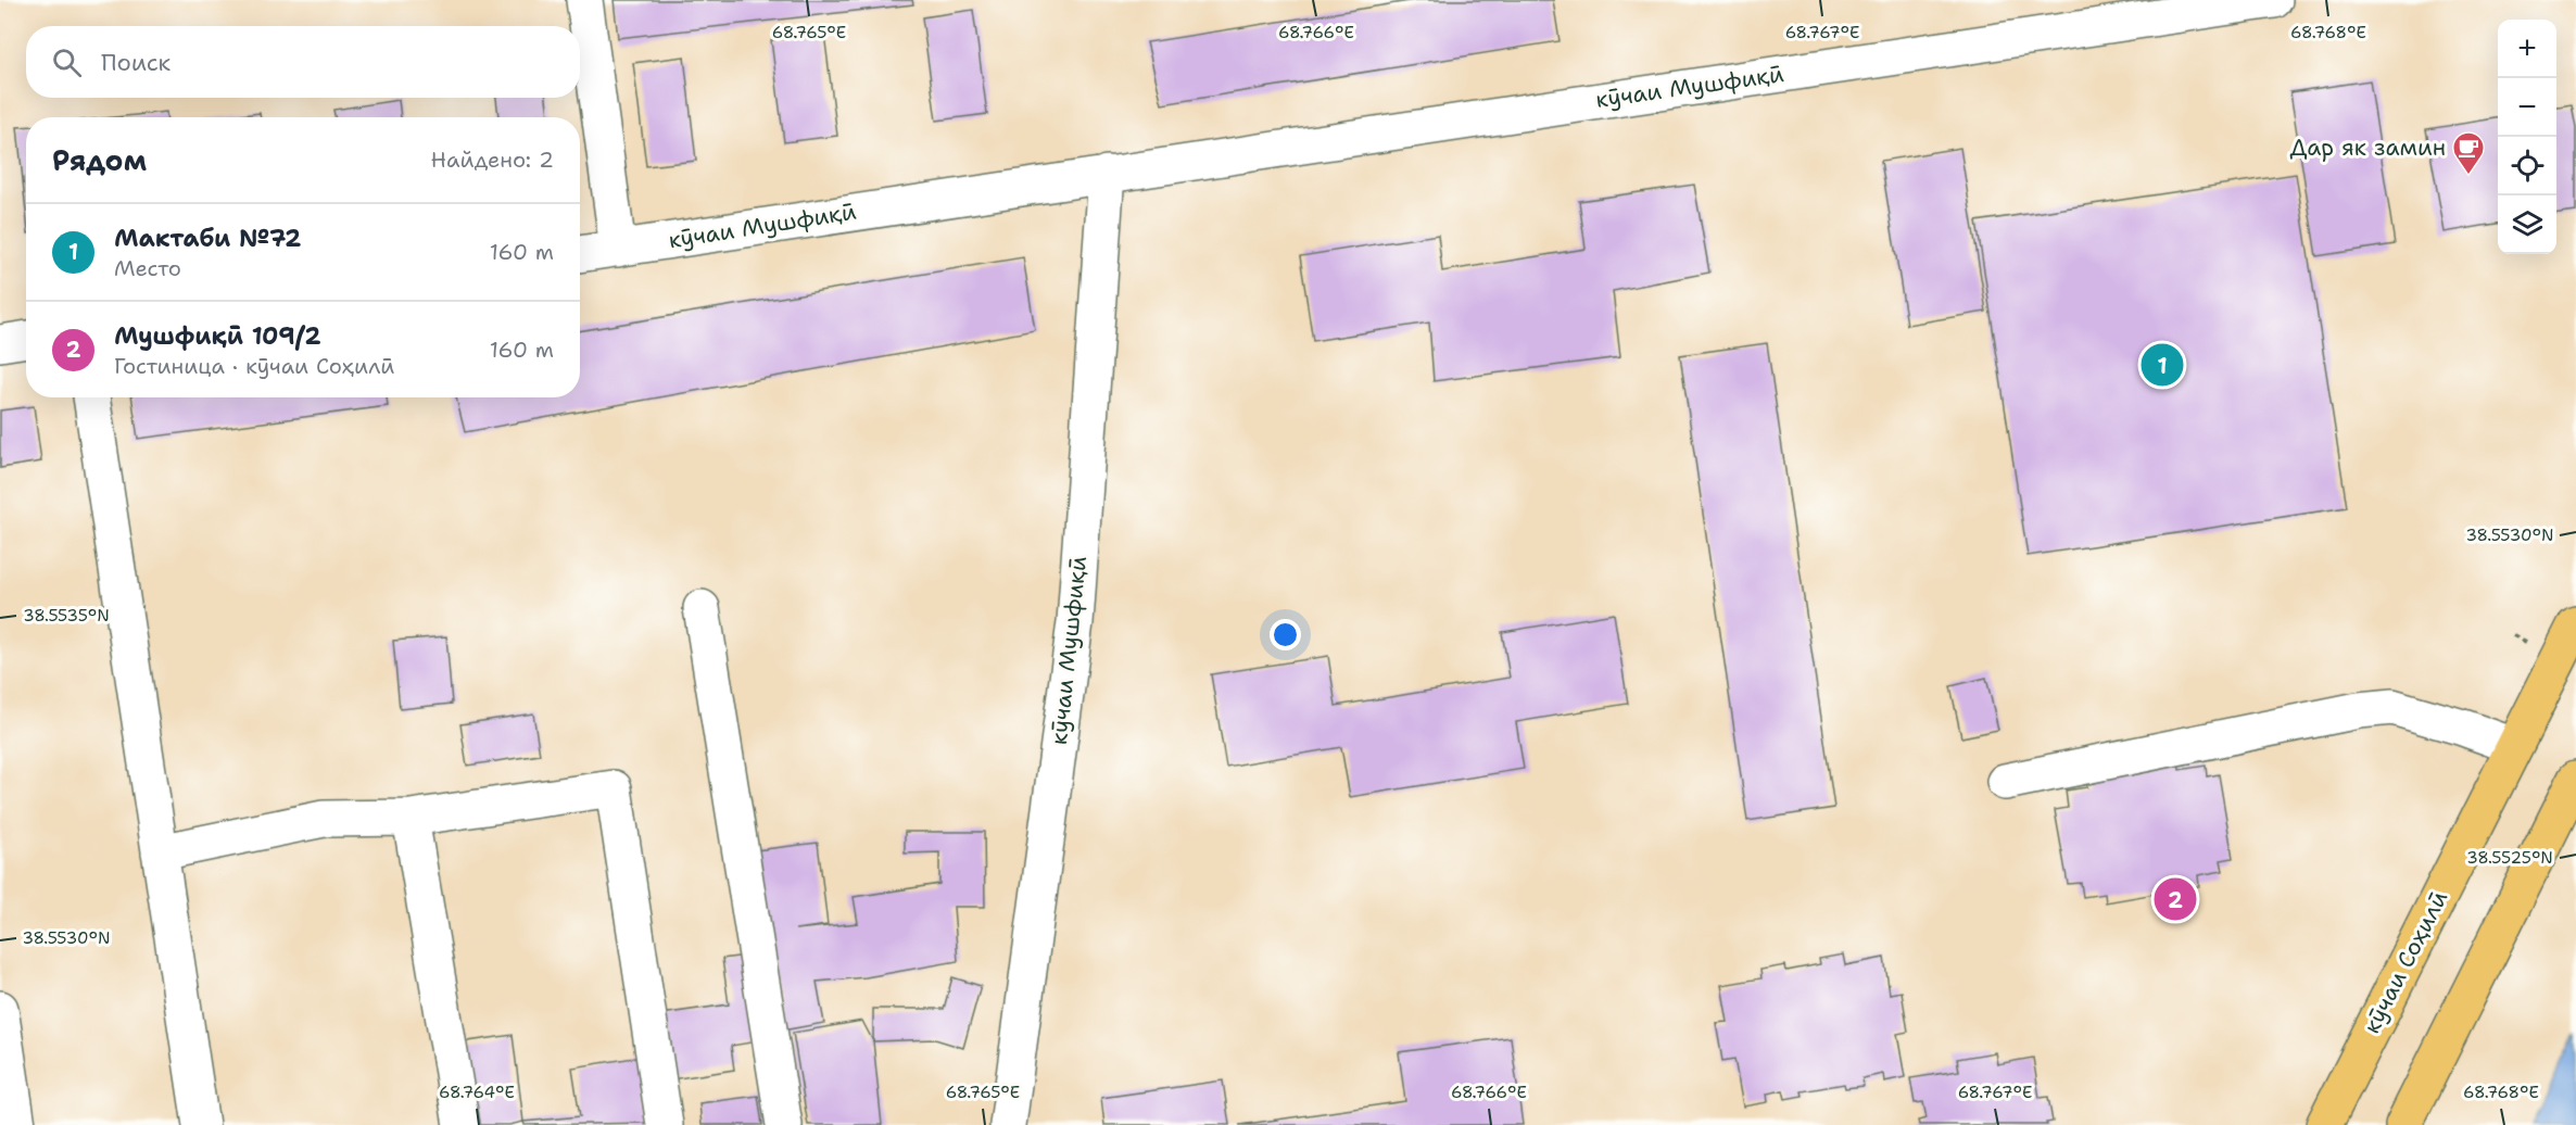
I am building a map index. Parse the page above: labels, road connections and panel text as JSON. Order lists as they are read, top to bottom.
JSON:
{
  "streets": {
    "main road": ["кӯчаи Соҳилӣ"],
    "street": ["кӯчаи Мушфиқӣ"]
  },
  "places": {
    "cafe": ["Дар як замин"]
  },
  "page": {
    "map_buttons": ["+", "−"],
    "search": "Поиск",
    "heading": ["Рядом", "Найдено: 2"],
    "list": [
      {
        "mark": "1",
        "name": "Мактаби №72",
        "note": "Место",
        "value": "160 m"
      },
      {
        "mark": "2",
        "name": "Мушфиқӣ 109/2",
        "note": "Гостиница · кӯчаи Соҳилӣ",
        "value": "160 m"
      }
    ],
    "pins": ["1", "2"]
  },
  "coordinates": [
    "68.765°E",
    "68.766°E",
    "68.767°E",
    "68.768°E",
    "38.5530°N",
    "38.5535°N",
    "38.5525°N",
    "68.764°E"
  ]
}
